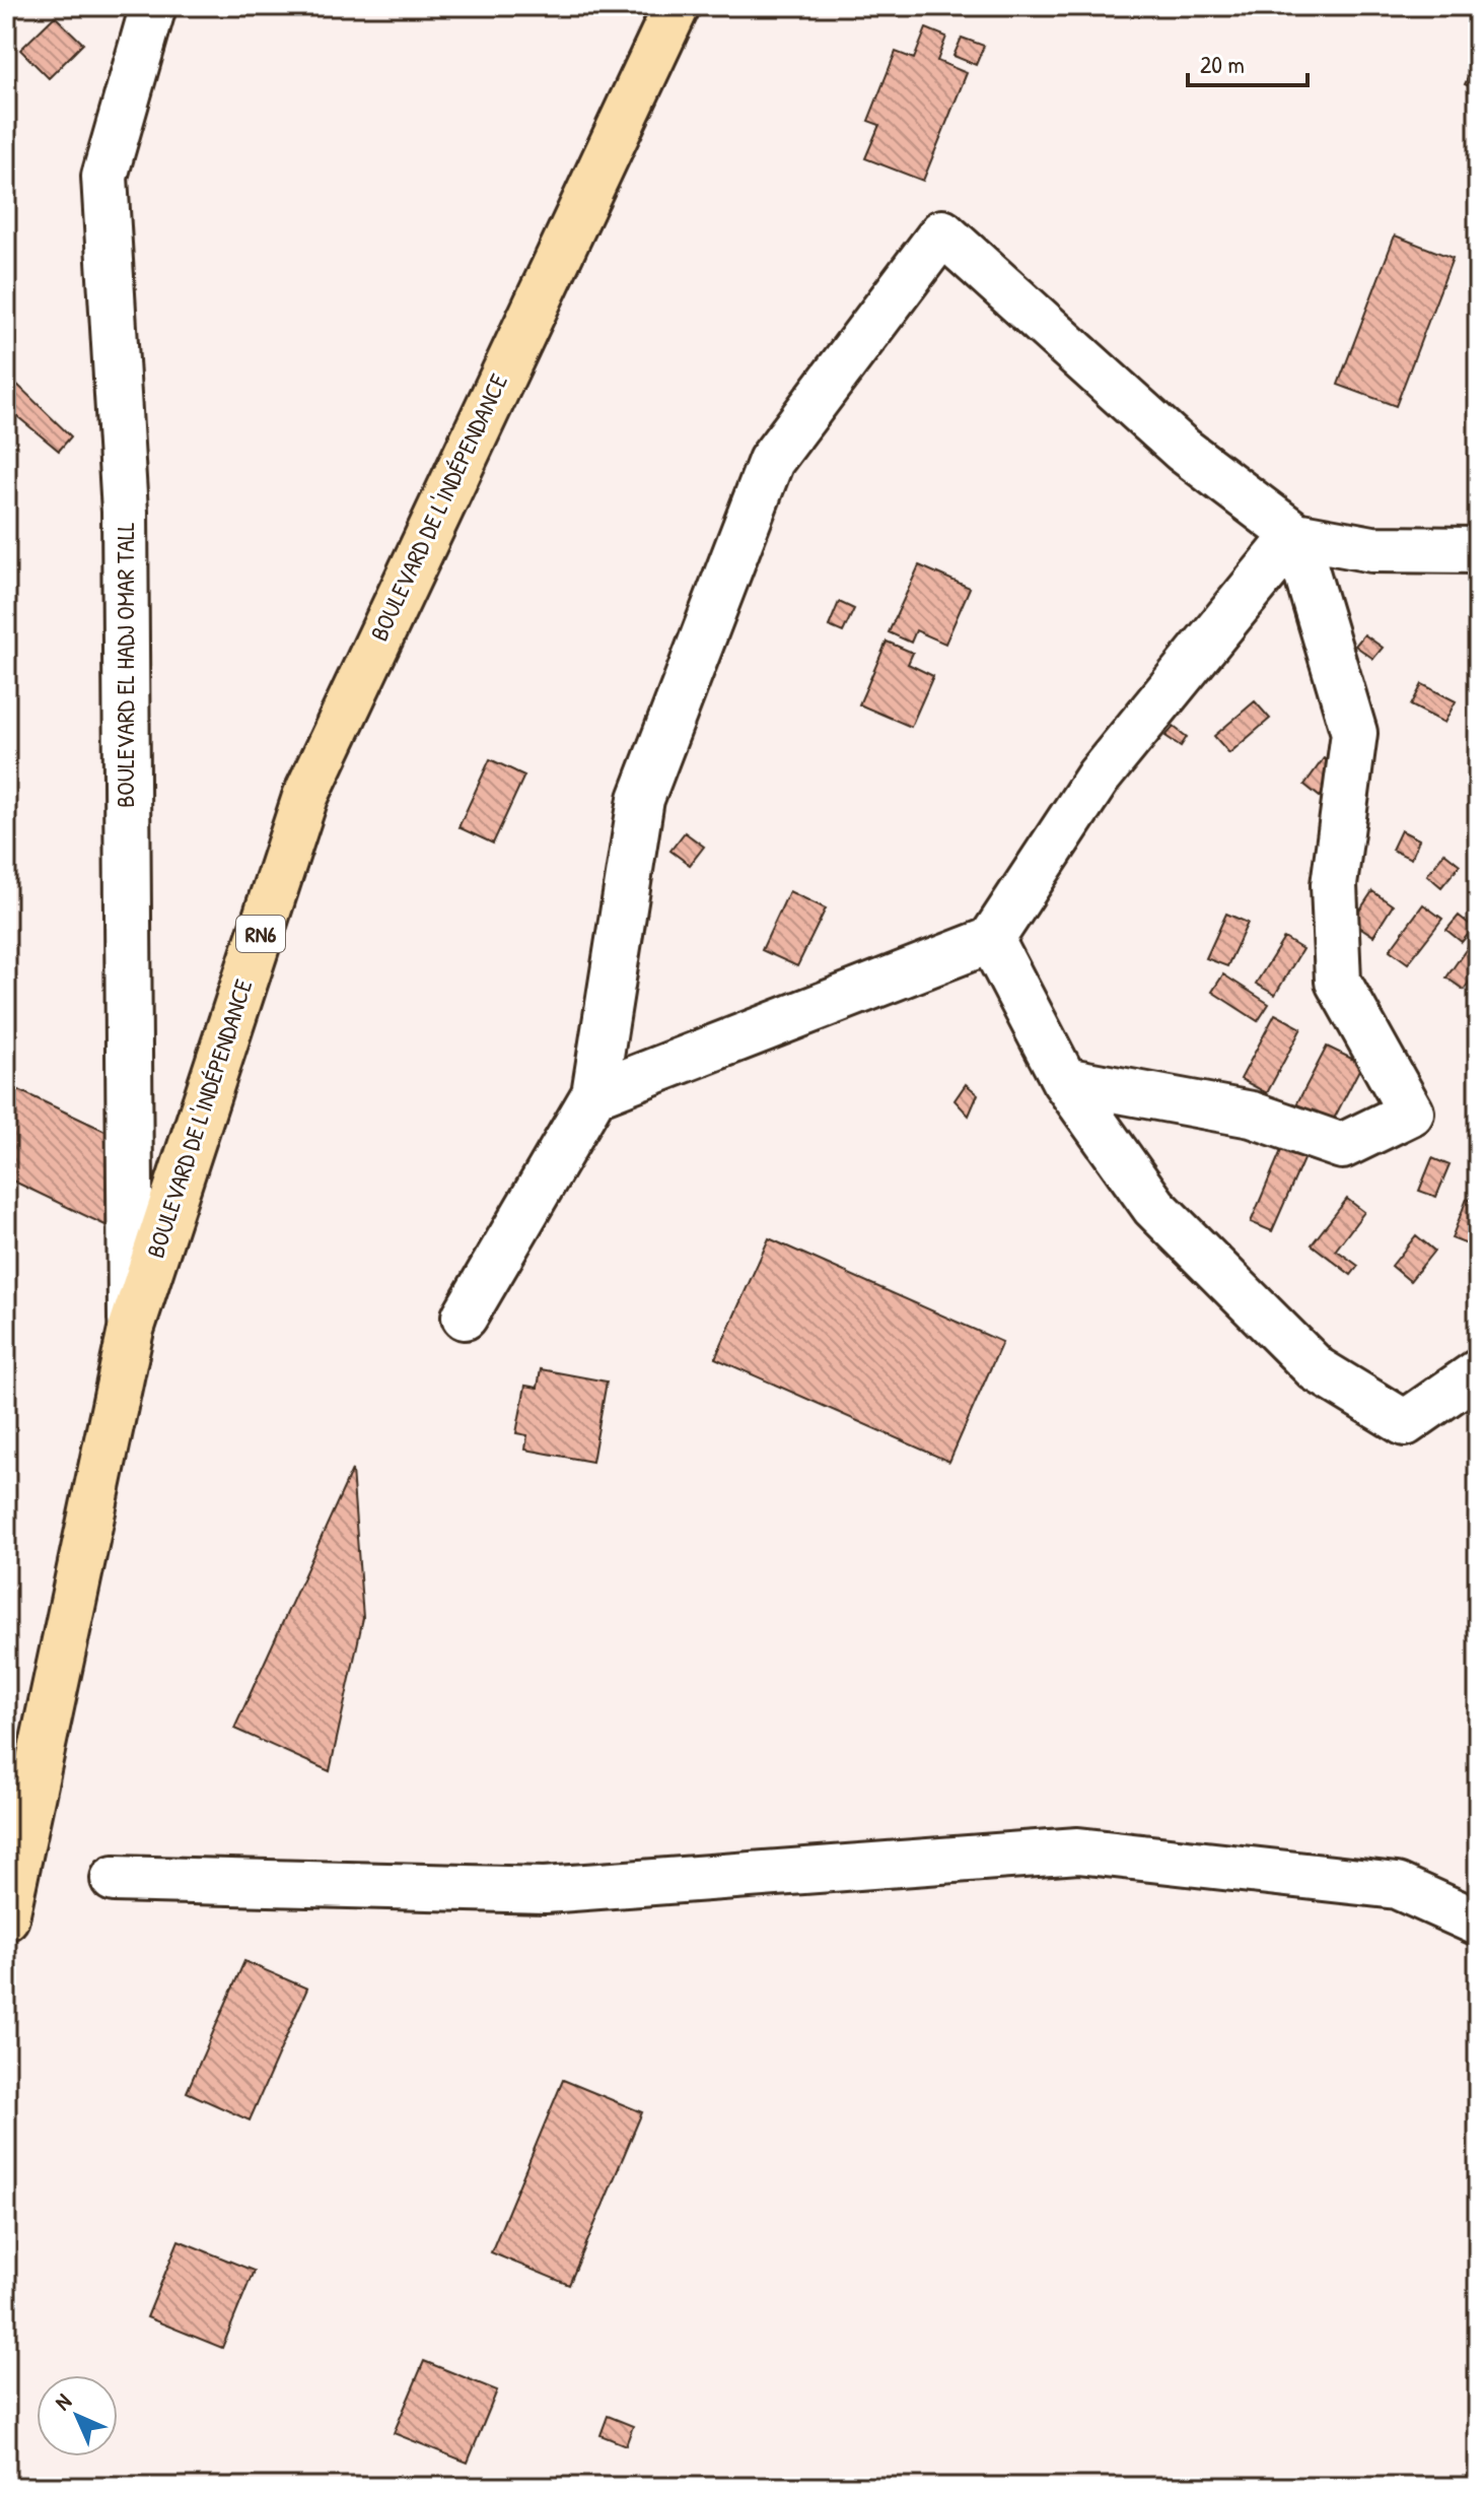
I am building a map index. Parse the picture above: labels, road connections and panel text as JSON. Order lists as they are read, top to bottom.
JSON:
{
  "streets": {
    "highway": ["BOULEVARD DE L'INDÉPENDANCE", "RN6"],
    "street": ["BOULEVARD EL HADJ OMAR TALL"]
  },
  "crossings": [
    ["BOULEVARD DE L'INDÉPENDANCE", "BOULEVARD EL HADJ OMAR TALL"]
  ],
  "scale_bar": "20 m",
  "north": "top left"
}
